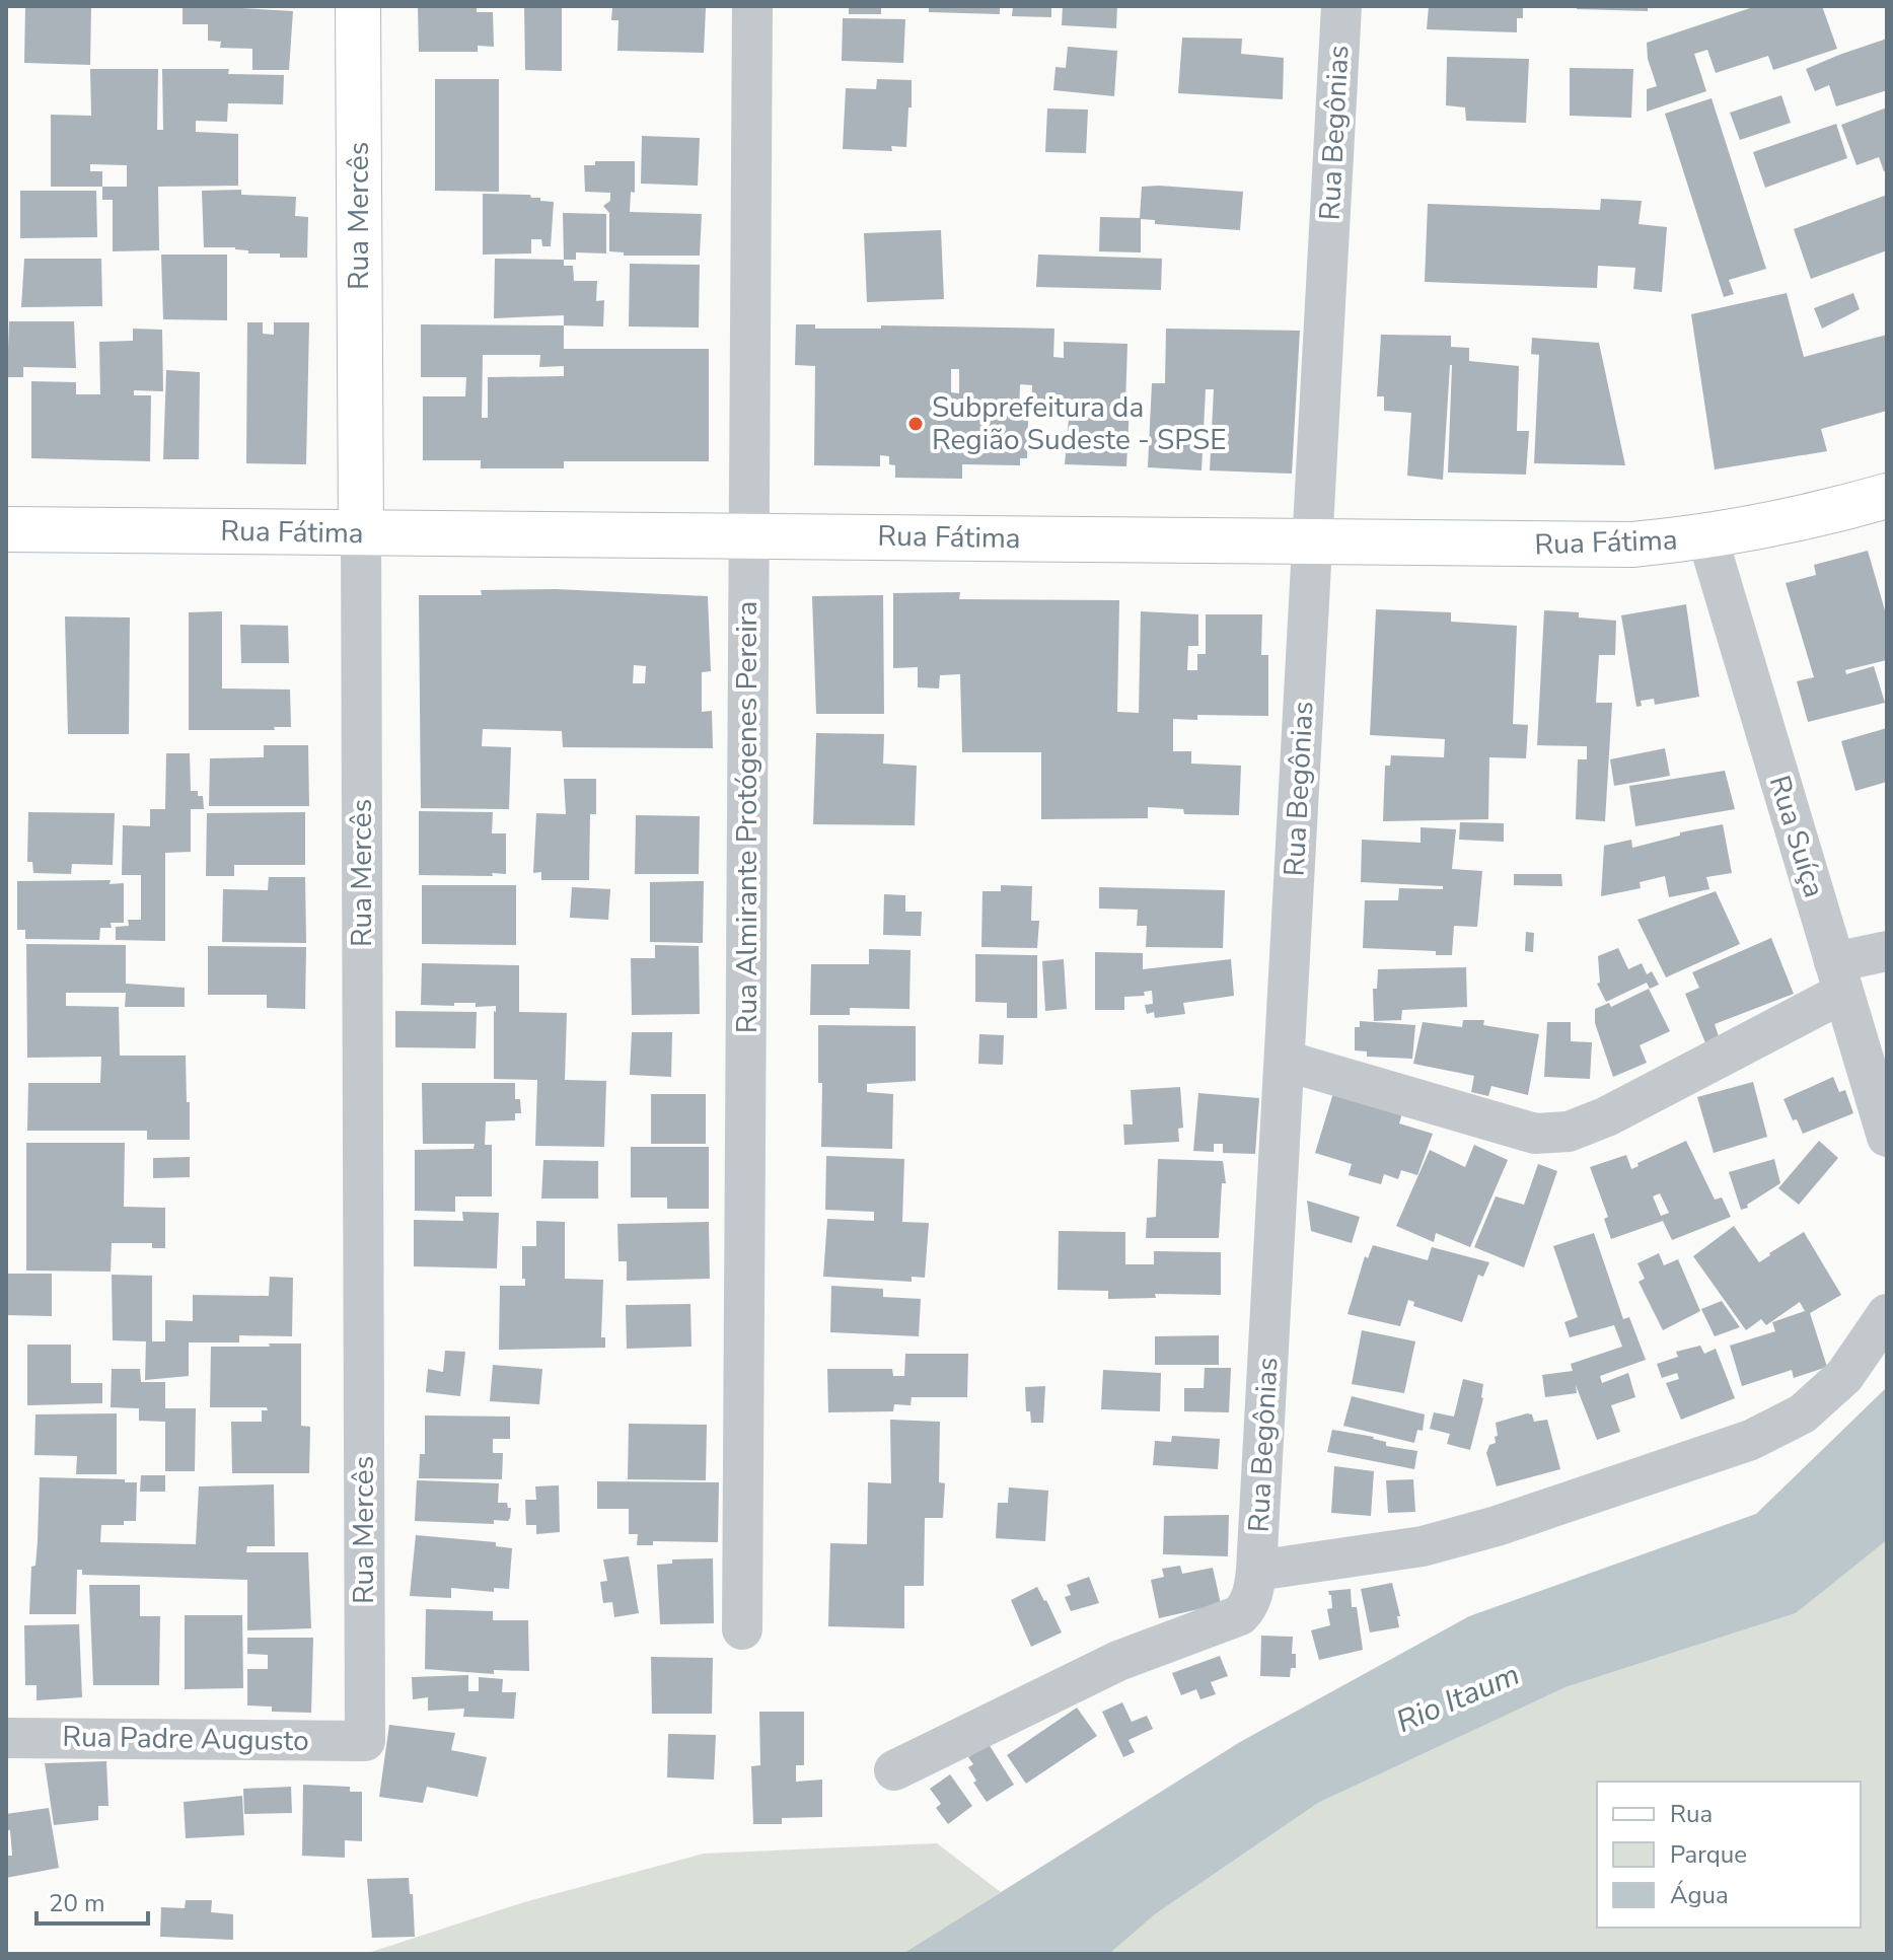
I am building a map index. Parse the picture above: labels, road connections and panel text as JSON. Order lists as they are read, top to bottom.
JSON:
{
  "streets": {
    "main road": ["Rua Mercês", "Rua Fátima"],
    "street": [
      "Rua Begônias",
      "Rua Almirante Protógenes Pereira",
      "Rua Suíça",
      "Rua Padre Augusto"
    ]
  },
  "crossings": [
    ["Rua Begônias", "Rua Fátima"],
    ["Rua Mercês", "Rua Fátima"],
    ["Rua Mercês", "Rua Padre Augusto"],
    ["Rua Fátima", "Rua Almirante Protógenes Pereira"],
    ["Rua Fátima", "Rua Suíça"]
  ],
  "water": ["Rio Itaum"],
  "places": ["Subprefeitura da Região Sudeste - SPSE"],
  "legend": ["Rua", "Parque", "Água"],
  "scale_bar": "20 m"
}
